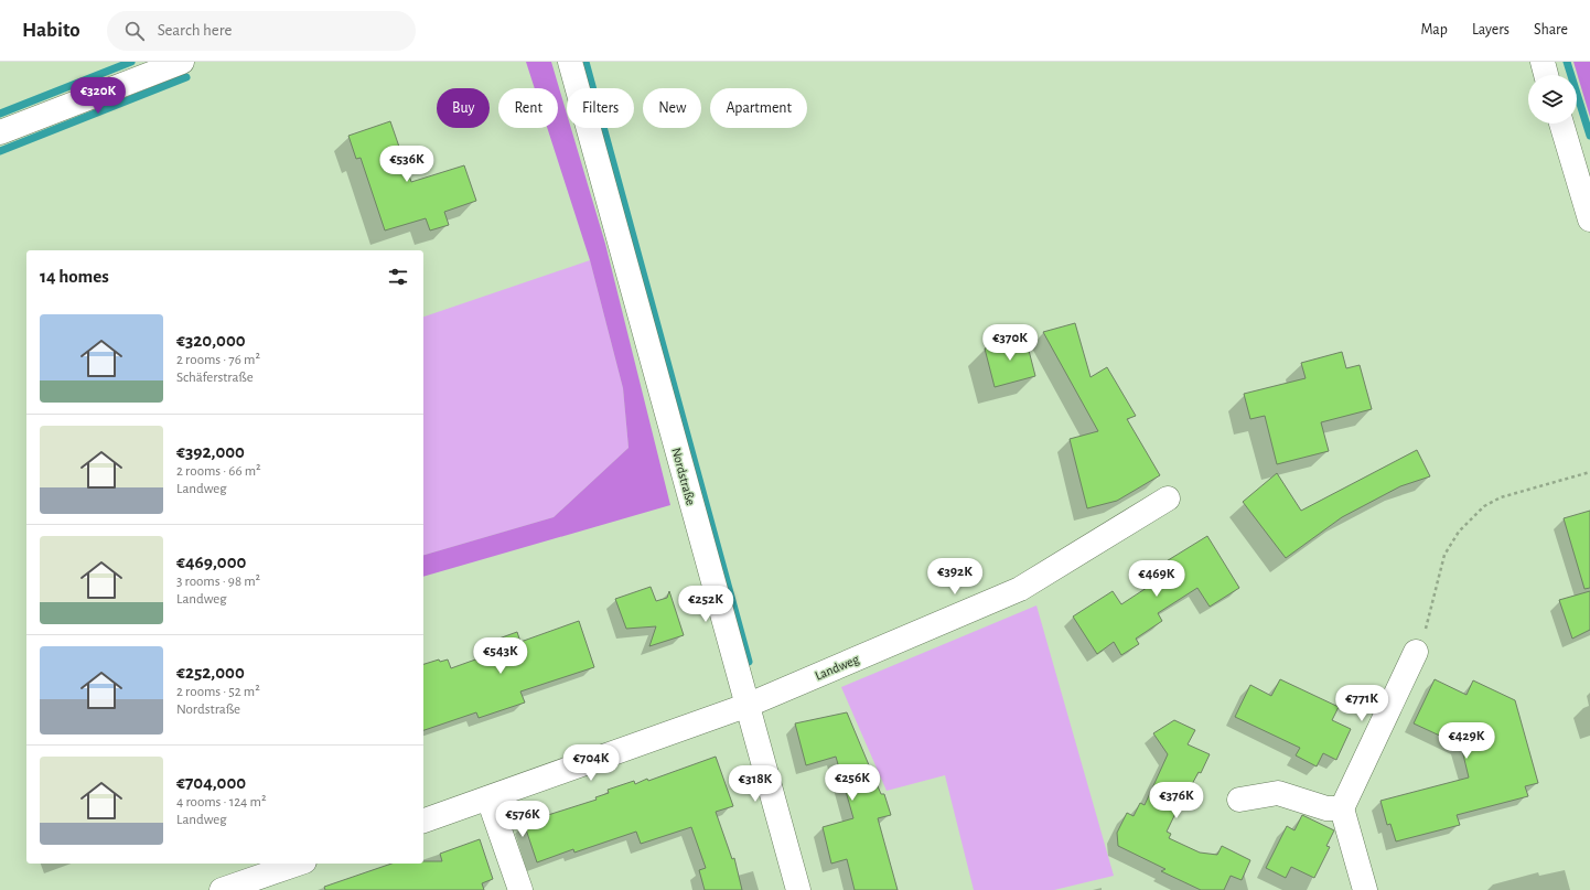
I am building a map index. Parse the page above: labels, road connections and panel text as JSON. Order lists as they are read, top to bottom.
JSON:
{
  "streets": {
    "street": ["Nordstraße", "Landweg"]
  },
  "crossings": [
    ["Nordstraße", "Landweg"]
  ],
  "page": {
    "header": "Habito",
    "search": "Search here",
    "nav": ["Map", "Layers", "Share"],
    "price": [
      "€320K",
      "€536K",
      "€370K",
      "€392K",
      "€469K",
      "€252K",
      "€543K",
      "€771K",
      "€429K",
      "€704K",
      "€256K",
      "€318K",
      "€376K",
      "€576K"
    ],
    "chip": [
      "Buy",
      "Rent",
      "Filters",
      "New",
      "Apartment"
    ],
    "heading": "14 homes",
    "list": [
      {
        "name": "€320,000",
        "note": "2 rooms · 76 m² · Schäferstraße"
      },
      {
        "name": "€392,000",
        "note": "2 rooms · 66 m² · Landweg"
      },
      {
        "name": "€469,000",
        "note": "3 rooms · 98 m² · Landweg"
      },
      {
        "name": "€252,000",
        "note": "2 rooms · 52 m² · Nordstraße"
      },
      {
        "name": "€704,000",
        "note": "4 rooms · 124 m² · Landweg"
      }
    ]
  }
}
